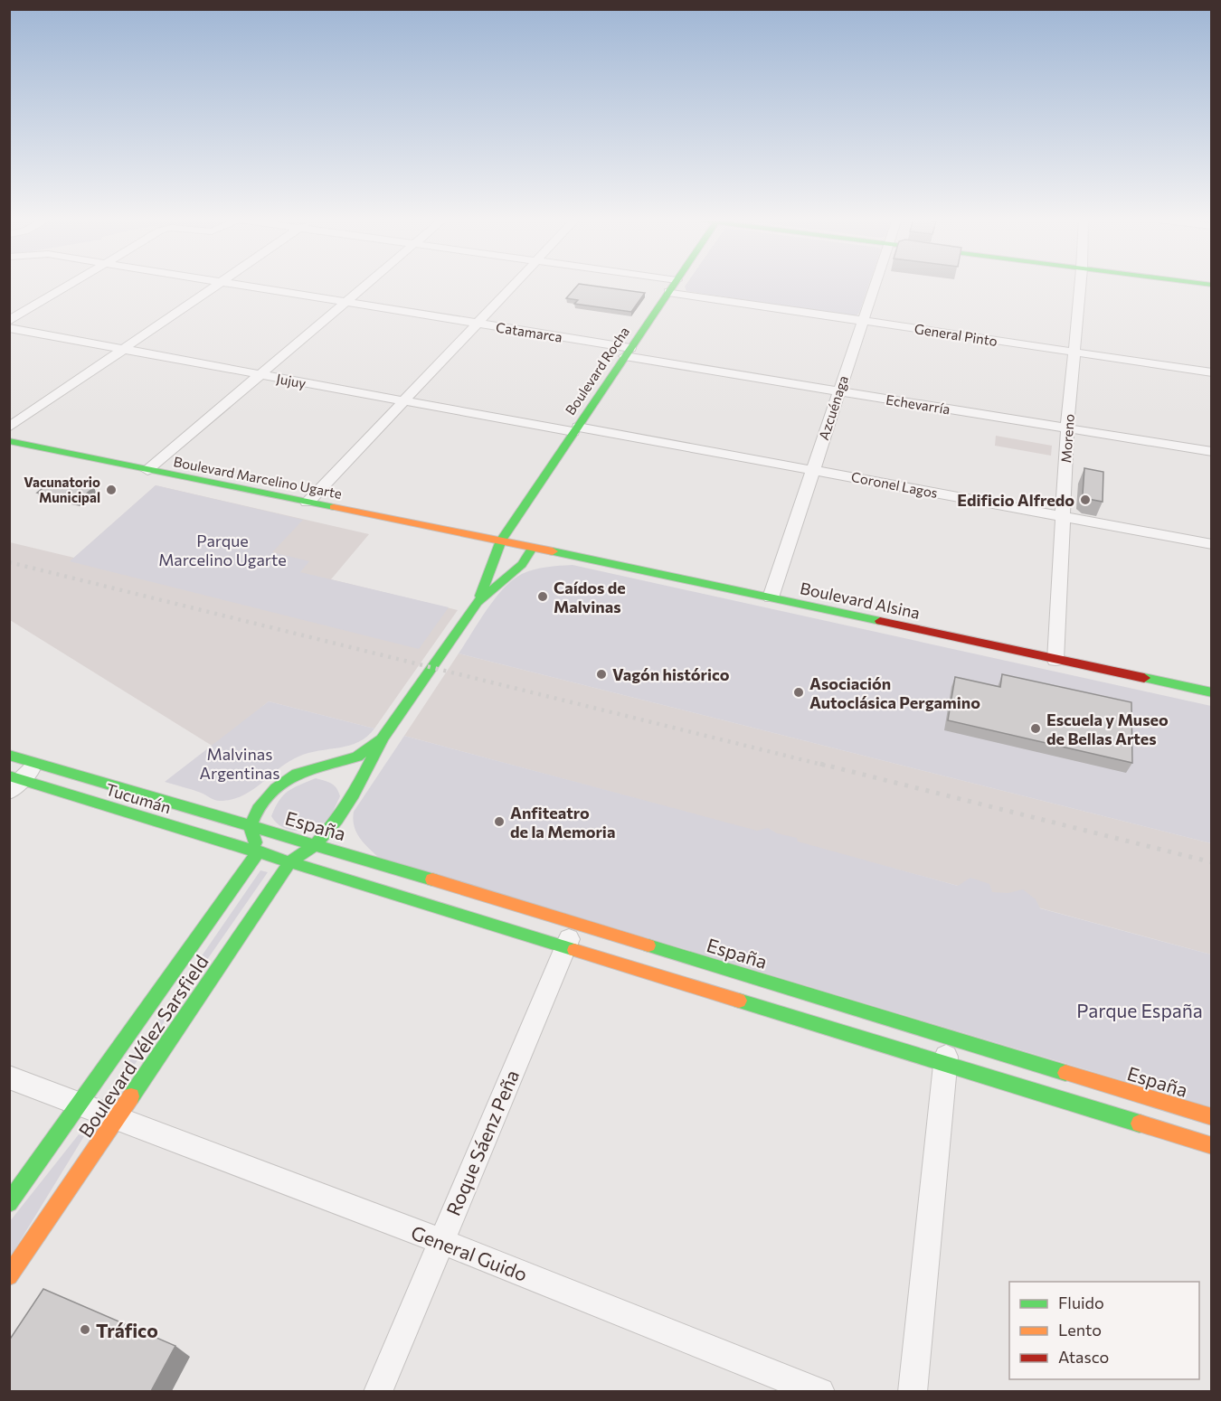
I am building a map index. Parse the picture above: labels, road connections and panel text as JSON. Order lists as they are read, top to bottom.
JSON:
{
  "streets": {
    "main road": [
      "Boulevard Rocha",
      "Boulevard Marcelino Ugarte",
      "Boulevard Alsina",
      "Tucumán",
      "España",
      "Boulevard Vélez Sarsfield"
    ],
    "street": [
      "Catamarca",
      "General Pinto",
      "Jujuy",
      "Echevarría",
      "Azcuénaga",
      "Moreno",
      "Coronel Lagos",
      "Roque Sáenz Peña",
      "General Guido"
    ]
  },
  "crossings": [
    ["Catamarca", "Boulevard Rocha"],
    ["Catamarca", "Echevarría"],
    ["General Pinto", "Boulevard Rocha"],
    ["General Pinto", "Azcuénaga"],
    ["General Pinto", "Moreno"],
    ["Boulevard Rocha", "Jujuy"],
    ["Boulevard Rocha", "Echevarría"],
    ["Boulevard Rocha", "Boulevard Marcelino Ugarte"],
    ["Boulevard Rocha", "Coronel Lagos"],
    ["Boulevard Rocha", "Boulevard Alsina"],
    ["Jujuy", "Coronel Lagos"],
    ["Echevarría", "Azcuénaga"],
    ["Echevarría", "Moreno"],
    ["Azcuénaga", "Coronel Lagos"],
    ["Azcuénaga", "Boulevard Alsina"],
    ["Moreno", "Coronel Lagos"],
    ["Moreno", "Boulevard Alsina"],
    ["Boulevard Marcelino Ugarte", "Boulevard Alsina"],
    ["Tucumán", "España"],
    ["Tucumán", "Boulevard Vélez Sarsfield"],
    ["España", "Boulevard Vélez Sarsfield"],
    ["España", "Roque Sáenz Peña"],
    ["Boulevard Vélez Sarsfield", "General Guido"],
    ["Roque Sáenz Peña", "General Guido"]
  ],
  "parks": ["Parque Marcelino Ugarte", "Malvinas Argentinas", "Parque España"],
  "places": [
    "Vacunatorio Municipal",
    "Edificio Alfredo",
    "Caídos de Malvinas",
    "Vagón histórico",
    "Asociación Autoclásica Pergamino",
    "Escuela y Museo de Bellas Artes",
    "Anfiteatro de la Memoria",
    "Tráfico"
  ],
  "legend": ["Fluido", "Lento", "Atasco"]
}
